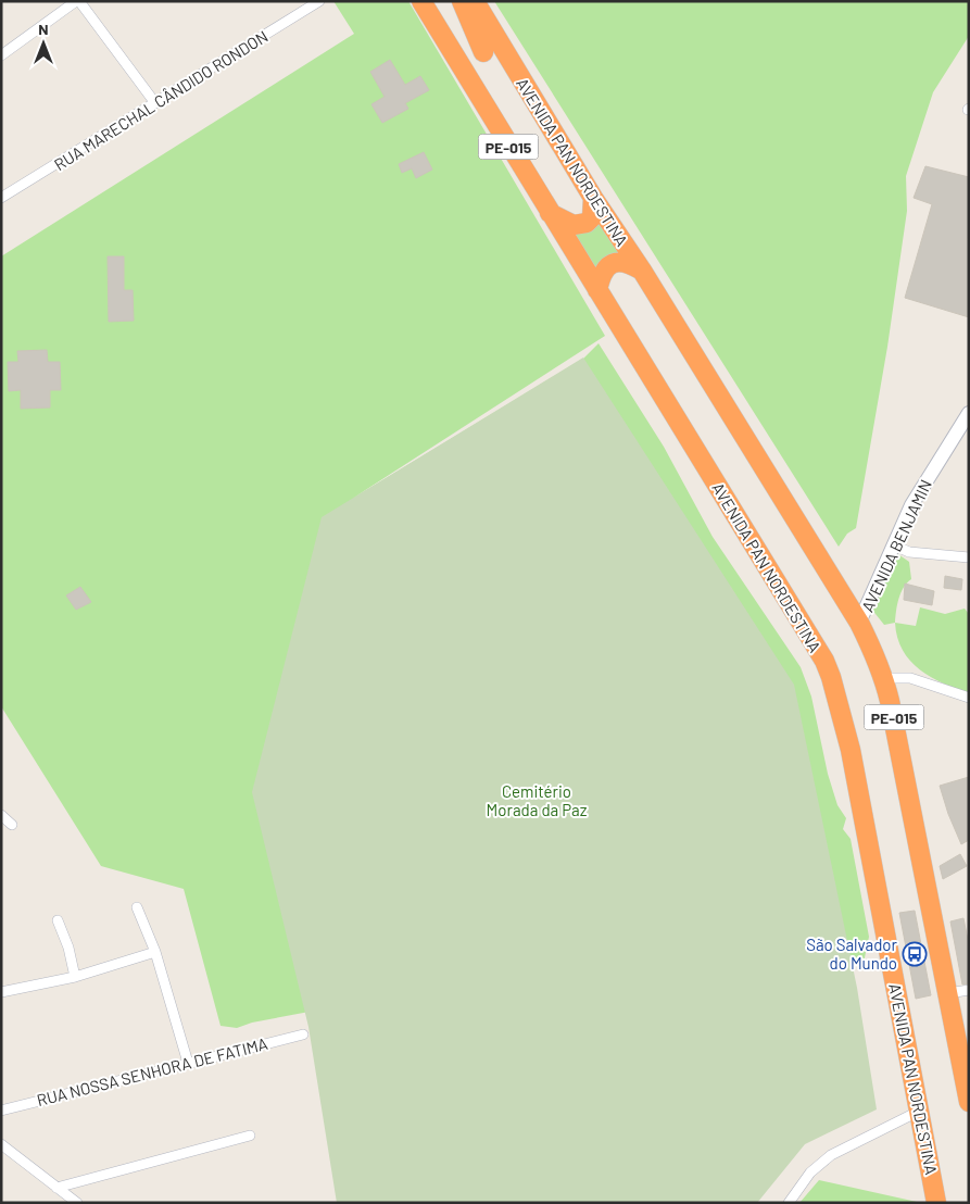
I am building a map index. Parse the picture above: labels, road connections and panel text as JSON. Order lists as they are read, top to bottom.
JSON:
{
  "streets": {
    "highway": ["PE-015", "AVENIDA PAN NORDESTINA"],
    "street": ["RUA MARECHAL CÂNDIDO RONDON", "AVENIDA BENJAMIN", "RUA NOSSA SENHORA DE FATIMA"]
  },
  "crossings": [
    ["AVENIDA PAN NORDESTINA", "AVENIDA BENJAMIN"]
  ],
  "parks": ["Cemitério Morada da Paz"],
  "places": {
    "bus stop": ["São Salvador do Mundo"]
  },
  "north": "top"
}
